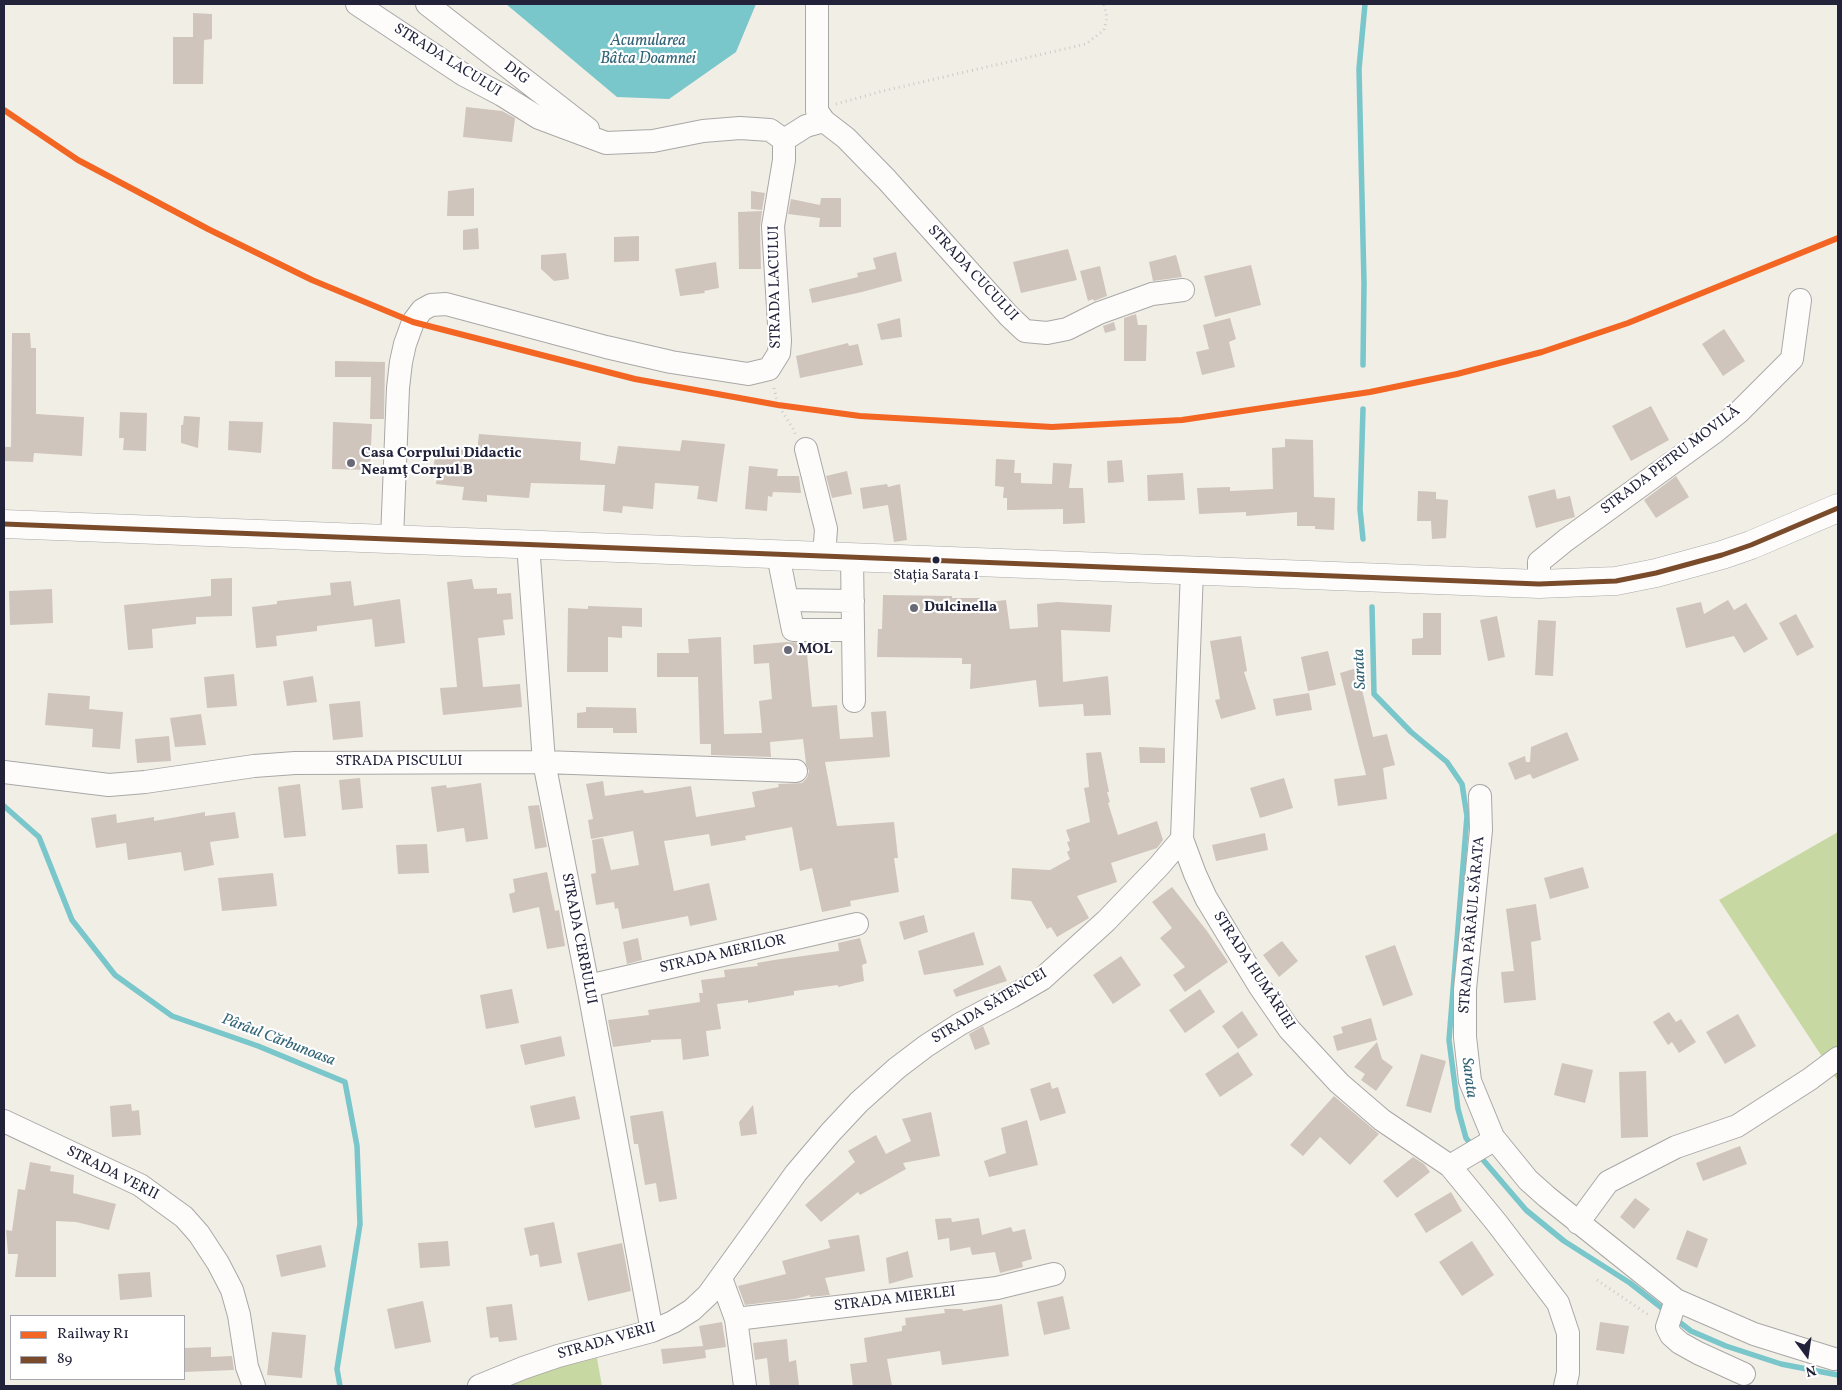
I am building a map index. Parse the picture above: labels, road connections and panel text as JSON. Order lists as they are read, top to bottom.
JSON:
{
  "streets": {
    "street": [
      "STRADA LACULUI",
      "DIG",
      "STRADA CUCULUI",
      "STRADA PETRU MOVILĂ",
      "STRADA PISCULUI",
      "STRADA PÂRÂUL SĂRATA",
      "STRADA CERBULUI",
      "STRADA MERILOR",
      "STRADA HUMĂRIEI",
      "STRADA SĂTENCEI",
      "STRADA VERII",
      "STRADA MIERLEI"
    ]
  },
  "crossings": [
    ["STRADA LACULUI", "DIG"],
    ["STRADA PISCULUI", "STRADA CERBULUI"],
    ["STRADA CERBULUI", "STRADA MERILOR"],
    ["STRADA CERBULUI", "STRADA VERII"],
    ["STRADA HUMĂRIEI", "STRADA SĂTENCEI"],
    ["STRADA SĂTENCEI", "STRADA VERII"]
  ],
  "water": ["Acumularea Bâtca Doamnei", "Sarata", "Pârâul Cărbunoasa"],
  "places": [
    "Casa Corpului Didactic Neamţ Corpul B",
    "Stația Sarata 1",
    "Dulcinella",
    "MOL"
  ],
  "lines": ["rail line R1", "transit line 89"],
  "legend": ["Railway R1", "89"],
  "north": "bottom"
}
